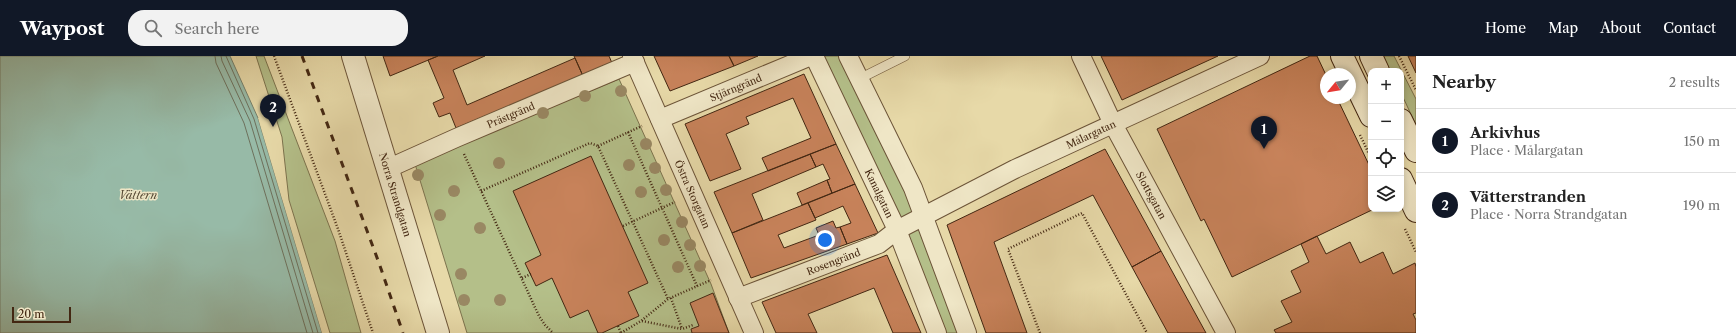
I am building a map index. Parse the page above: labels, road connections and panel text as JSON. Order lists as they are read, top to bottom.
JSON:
{
  "streets": {
    "street": [
      "Stjärngränd",
      "Prästgränd",
      "Målargatan",
      "Kanalgatan",
      "Östra Storgatan",
      "Norra Strandgatan",
      "Slottsgatan",
      "Rosengränd"
    ]
  },
  "crossings": [
    ["Stjärngränd", "Kanalgatan"],
    ["Stjärngränd", "Östra Storgatan"],
    ["Prästgränd", "Östra Storgatan"],
    ["Prästgränd", "Norra Strandgatan"],
    ["Målargatan", "Slottsgatan"],
    ["Målargatan", "Rosengränd"],
    ["Kanalgatan", "Rosengränd"],
    ["Östra Storgatan", "Rosengränd"]
  ],
  "water": ["Vättern"],
  "scale_bar": "20 m",
  "north": "bottom left",
  "page": {
    "header": "Waypost",
    "search": "Search here",
    "nav": [
      "Home",
      "Map",
      "About",
      "Contact"
    ],
    "heading": ["Nearby", "2 results"],
    "map_buttons": ["+", "−"],
    "pins": ["2", "1"],
    "list": [
      {
        "mark": "1",
        "name": "Arkivhus",
        "note": "Place · Målargatan",
        "value": "150 m"
      },
      {
        "mark": "2",
        "name": "Vätterstranden",
        "note": "Place · Norra Strandgatan",
        "value": "190 m"
      }
    ],
    "scale": "20 m"
  }
}
